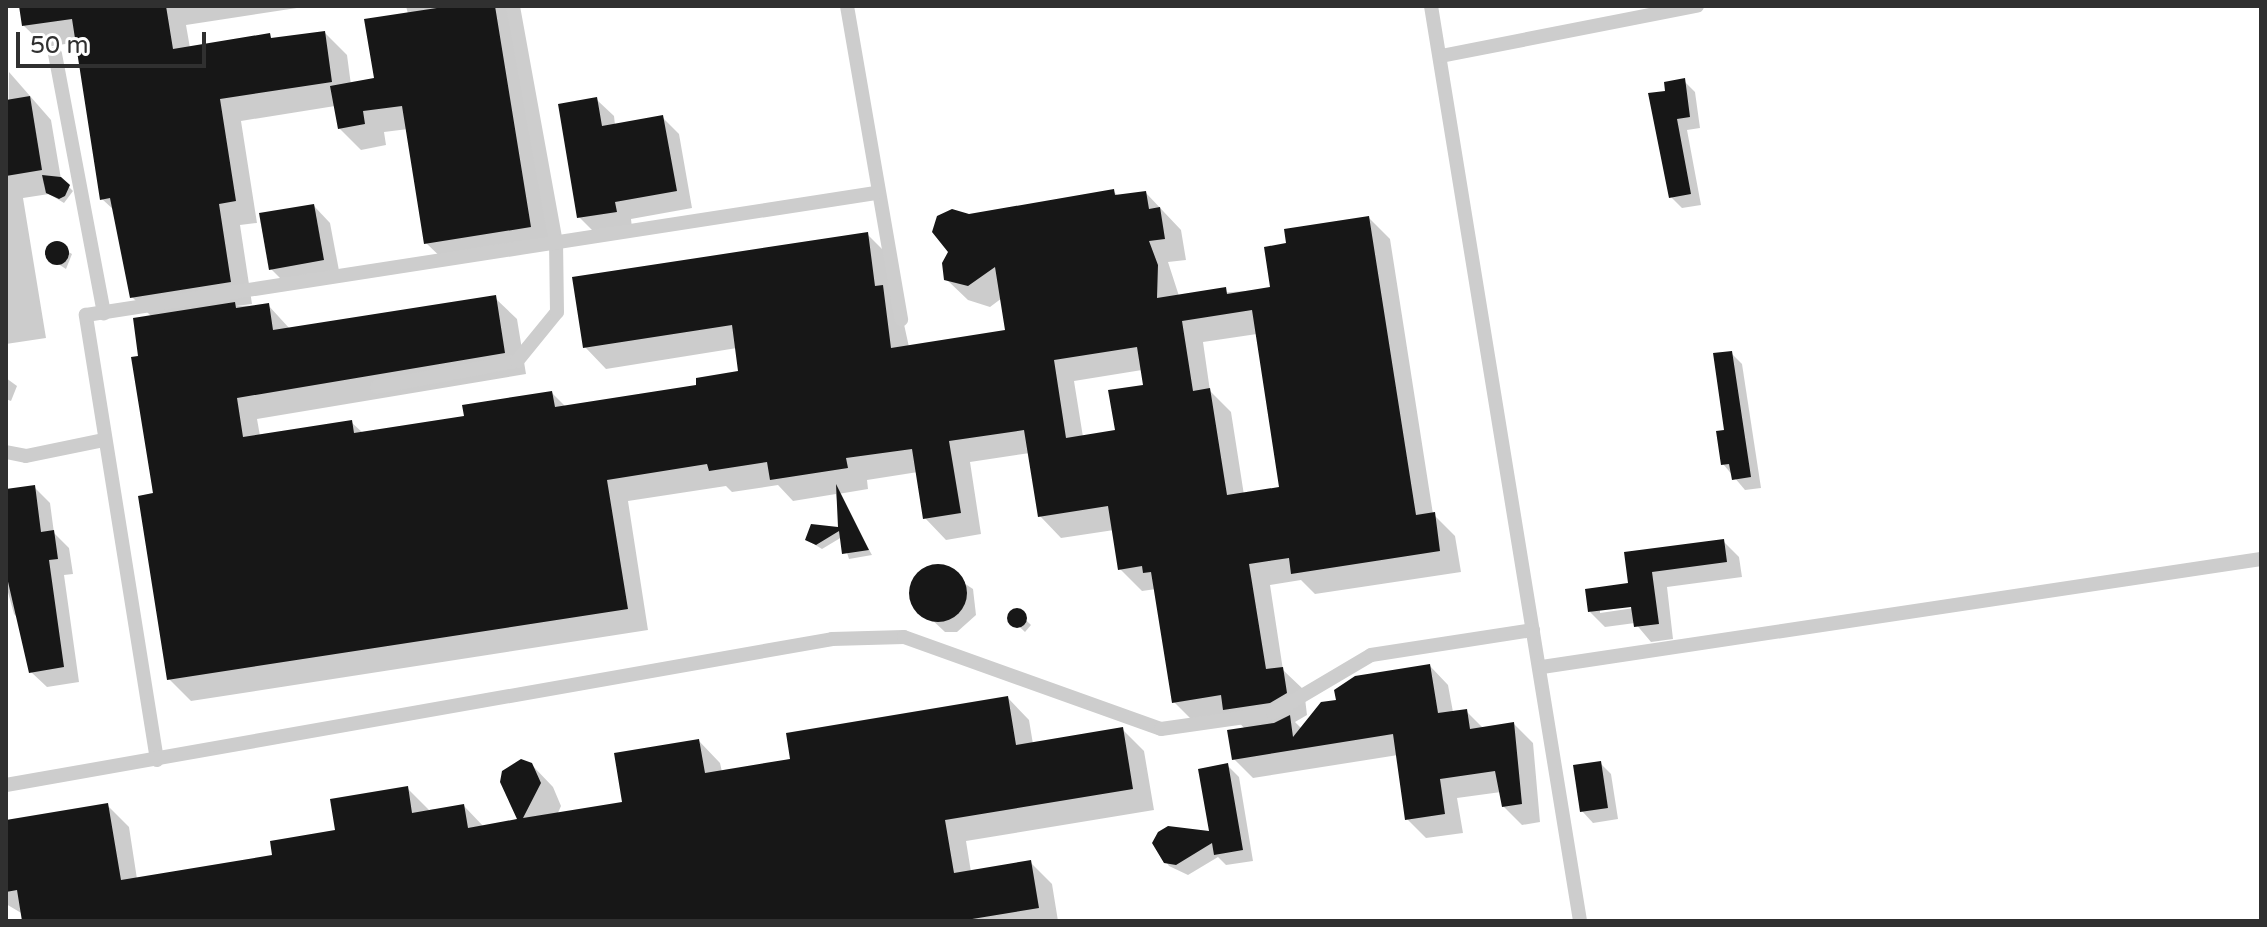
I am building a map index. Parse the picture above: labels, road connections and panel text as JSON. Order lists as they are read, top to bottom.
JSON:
{
  "scale_bar": "50 m"
}
